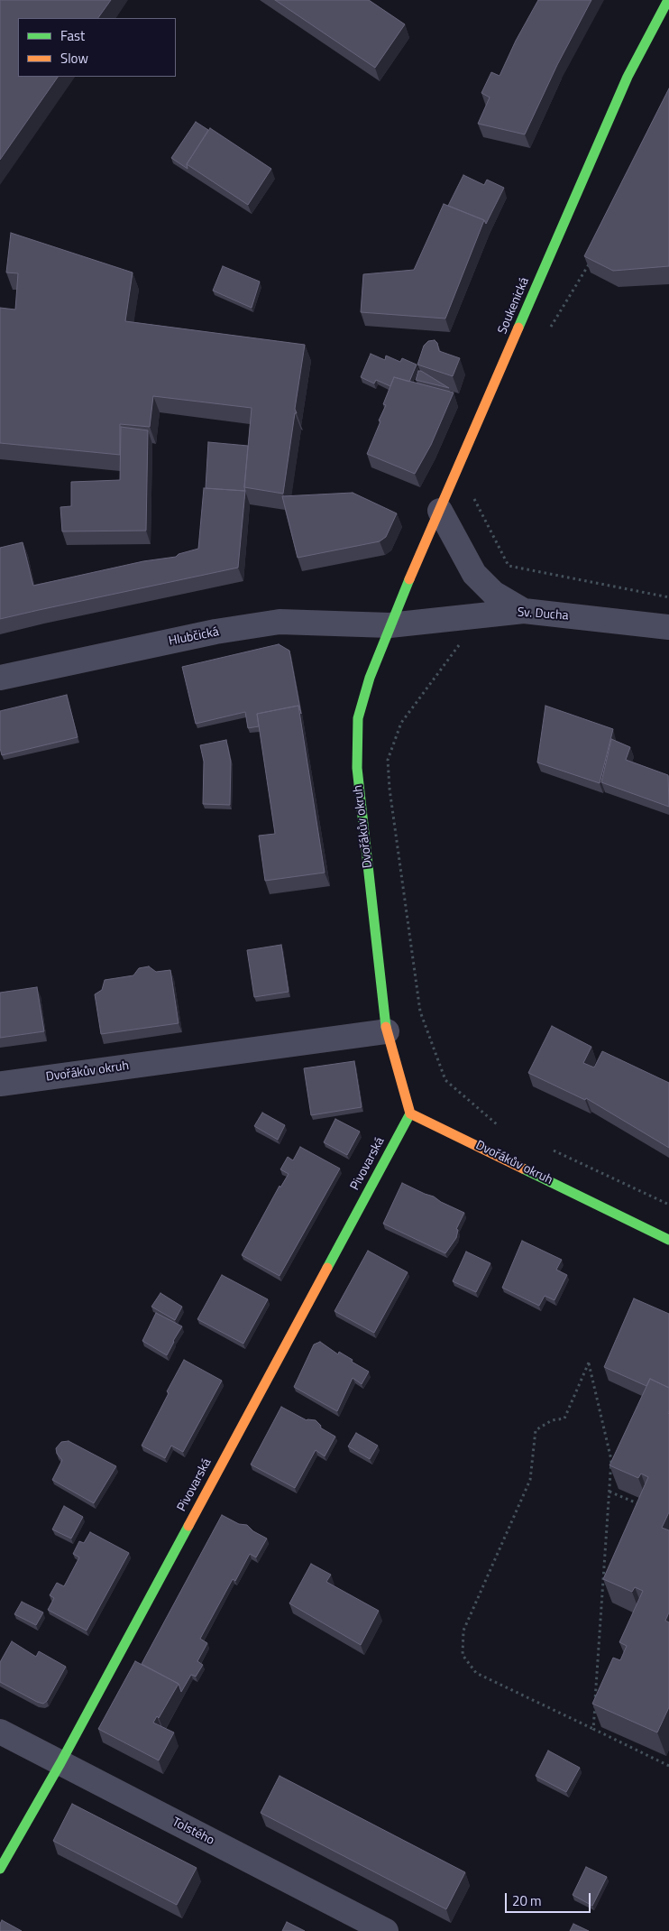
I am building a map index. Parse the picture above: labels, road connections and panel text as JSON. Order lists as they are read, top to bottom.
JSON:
{
  "streets": {
    "street": [
      "Soukenická",
      "Sv. Ducha",
      "Hlubčická",
      "Dvořákův okruh",
      "Pivovarská",
      "Tolstého"
    ]
  },
  "crossings": [
    ["Soukenická", "Sv. Ducha"],
    ["Soukenická", "Hlubčická"],
    ["Soukenická", "Dvořákův okruh"],
    ["Sv. Ducha", "Hlubčická"],
    ["Sv. Ducha", "Dvořákův okruh"],
    ["Hlubčická", "Dvořákův okruh"],
    ["Dvořákův okruh", "Pivovarská"],
    ["Pivovarská", "Tolstého"]
  ],
  "legend": ["Fast", "Slow"],
  "scale_bar": "20 m"
}
